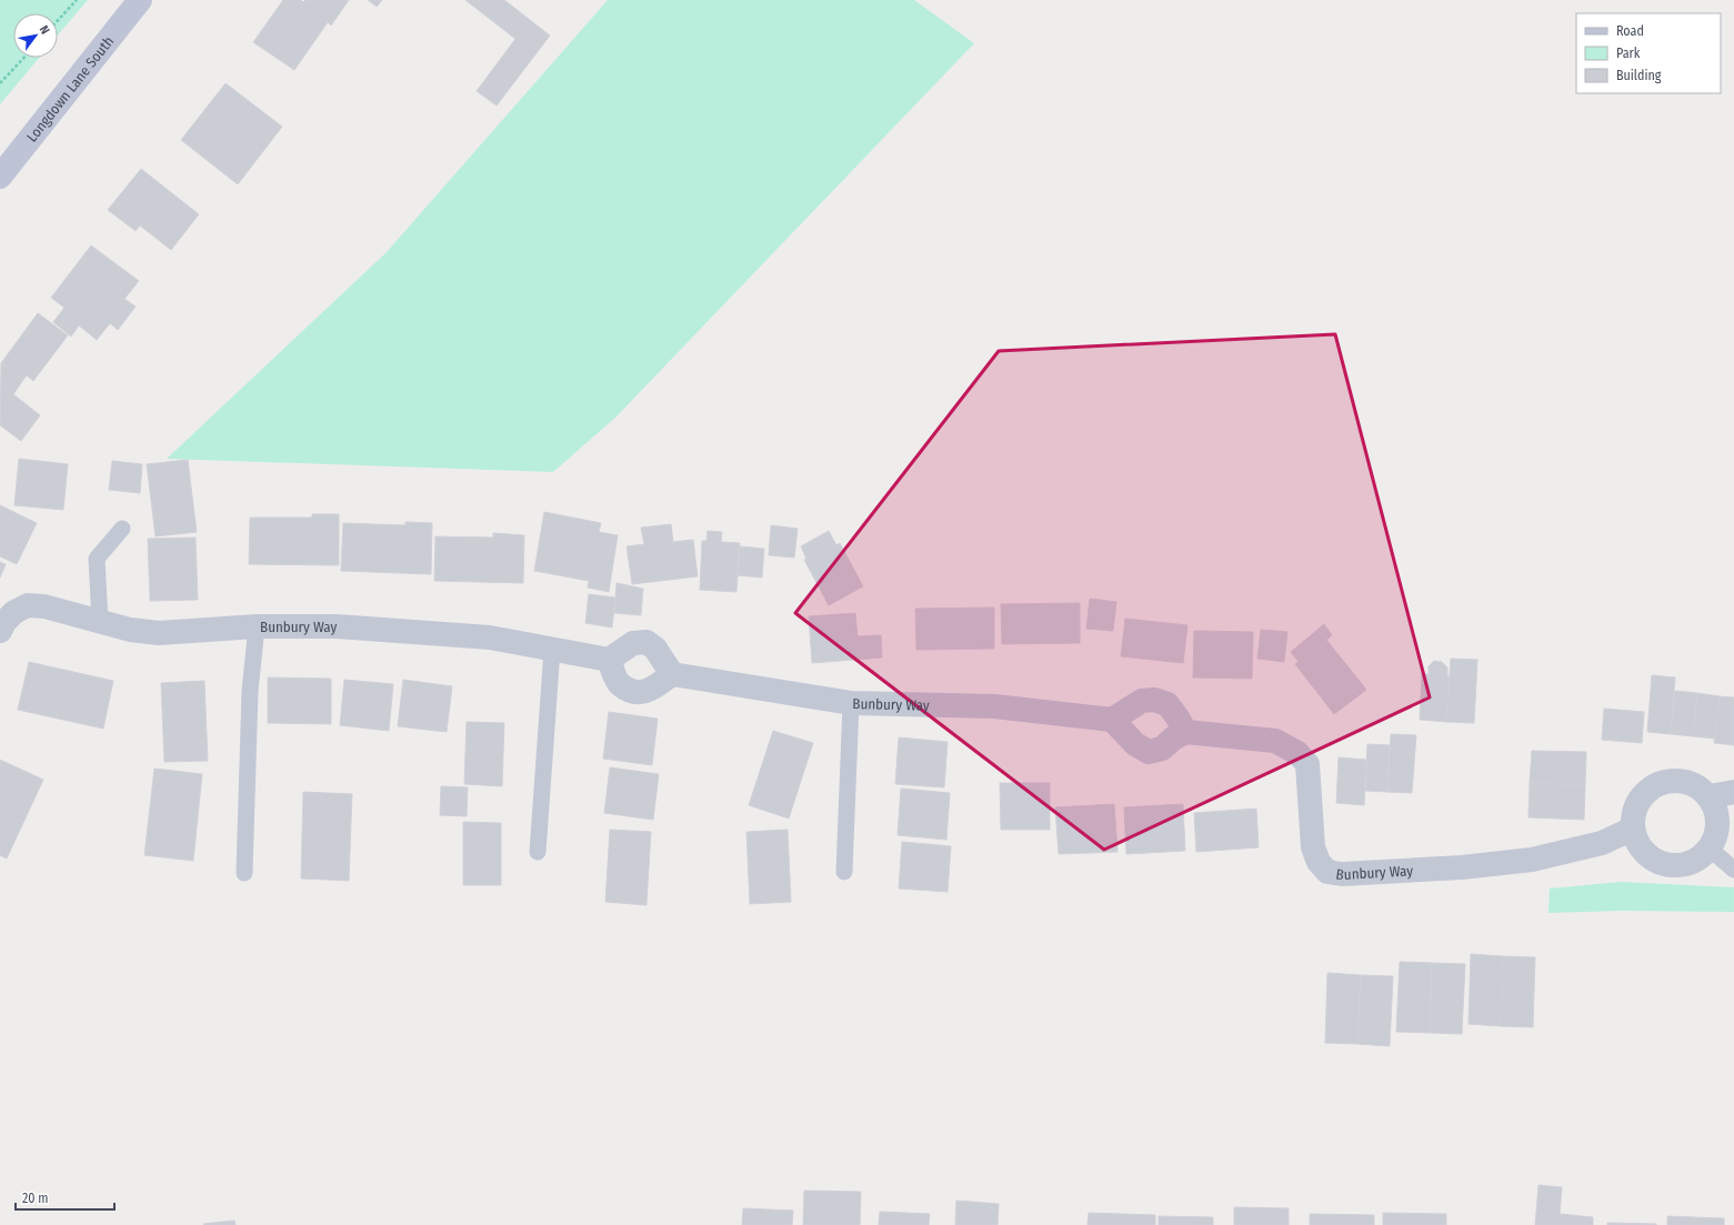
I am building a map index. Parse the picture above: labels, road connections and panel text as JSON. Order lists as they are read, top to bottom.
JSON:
{
  "streets": {
    "main road": ["Longdown Lane South"],
    "street": ["Bunbury Way"]
  },
  "legend": ["Road", "Park", "Building"],
  "scale_bar": "20 m",
  "north": "top right"
}
